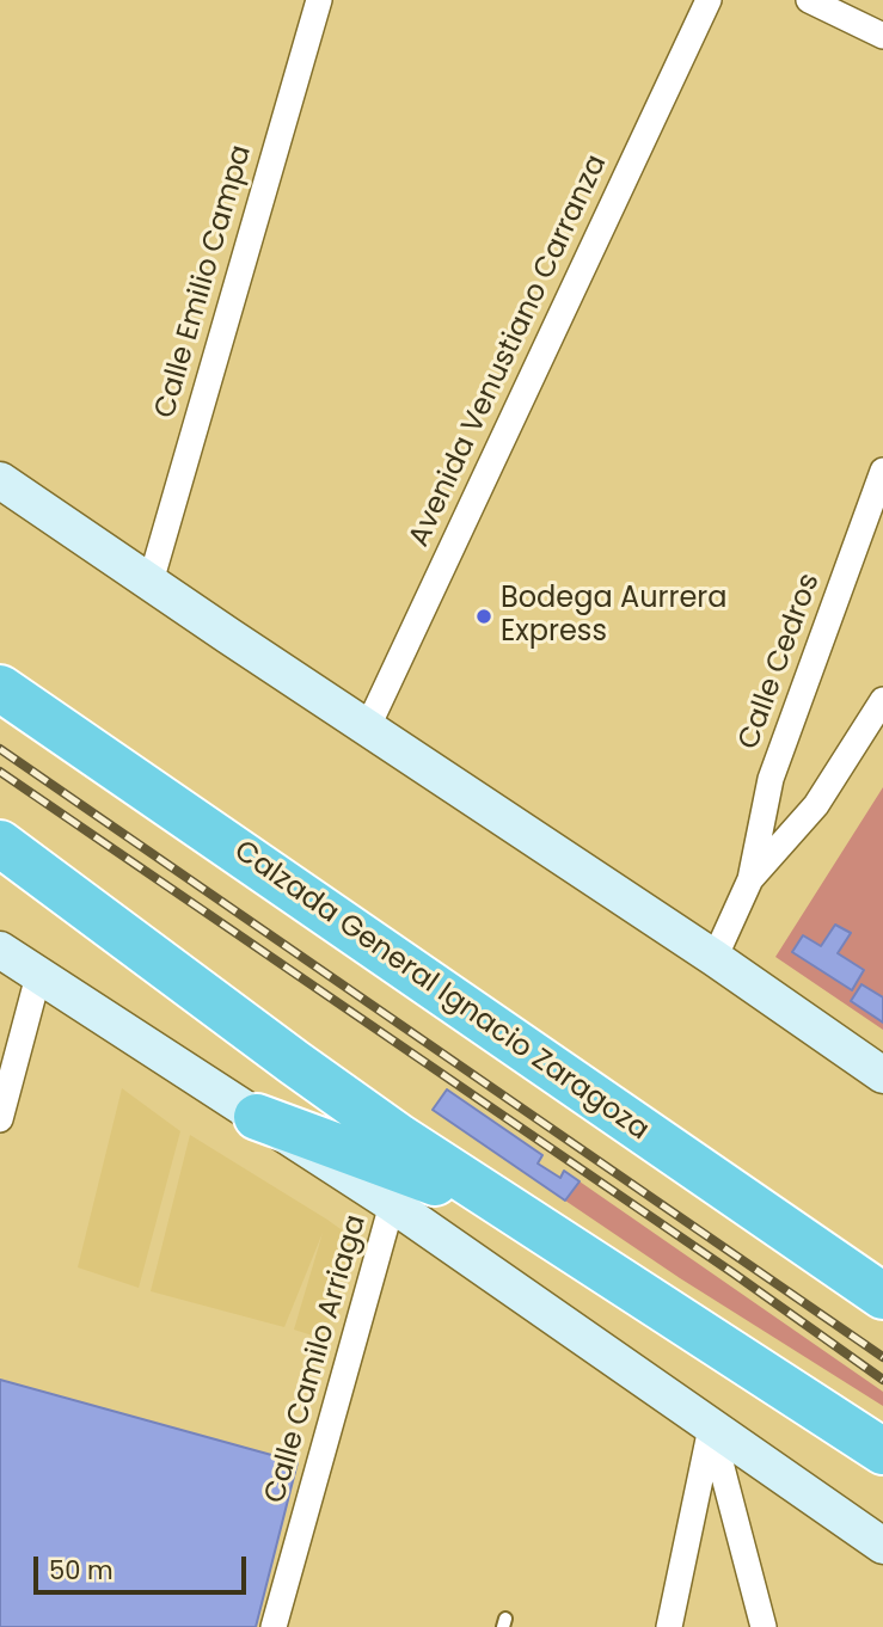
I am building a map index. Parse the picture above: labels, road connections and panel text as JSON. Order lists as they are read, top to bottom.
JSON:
{
  "streets": {
    "highway": ["Calzada General Ignacio Zaragoza"],
    "street": [
      "Calle Emilio Campa",
      "Avenida Venustiano Carranza",
      "Calle Cedros",
      "Calle Camilo Arriaga"
    ]
  },
  "places": ["Bodega Aurrera Express"],
  "scale_bar": "50 m"
}
